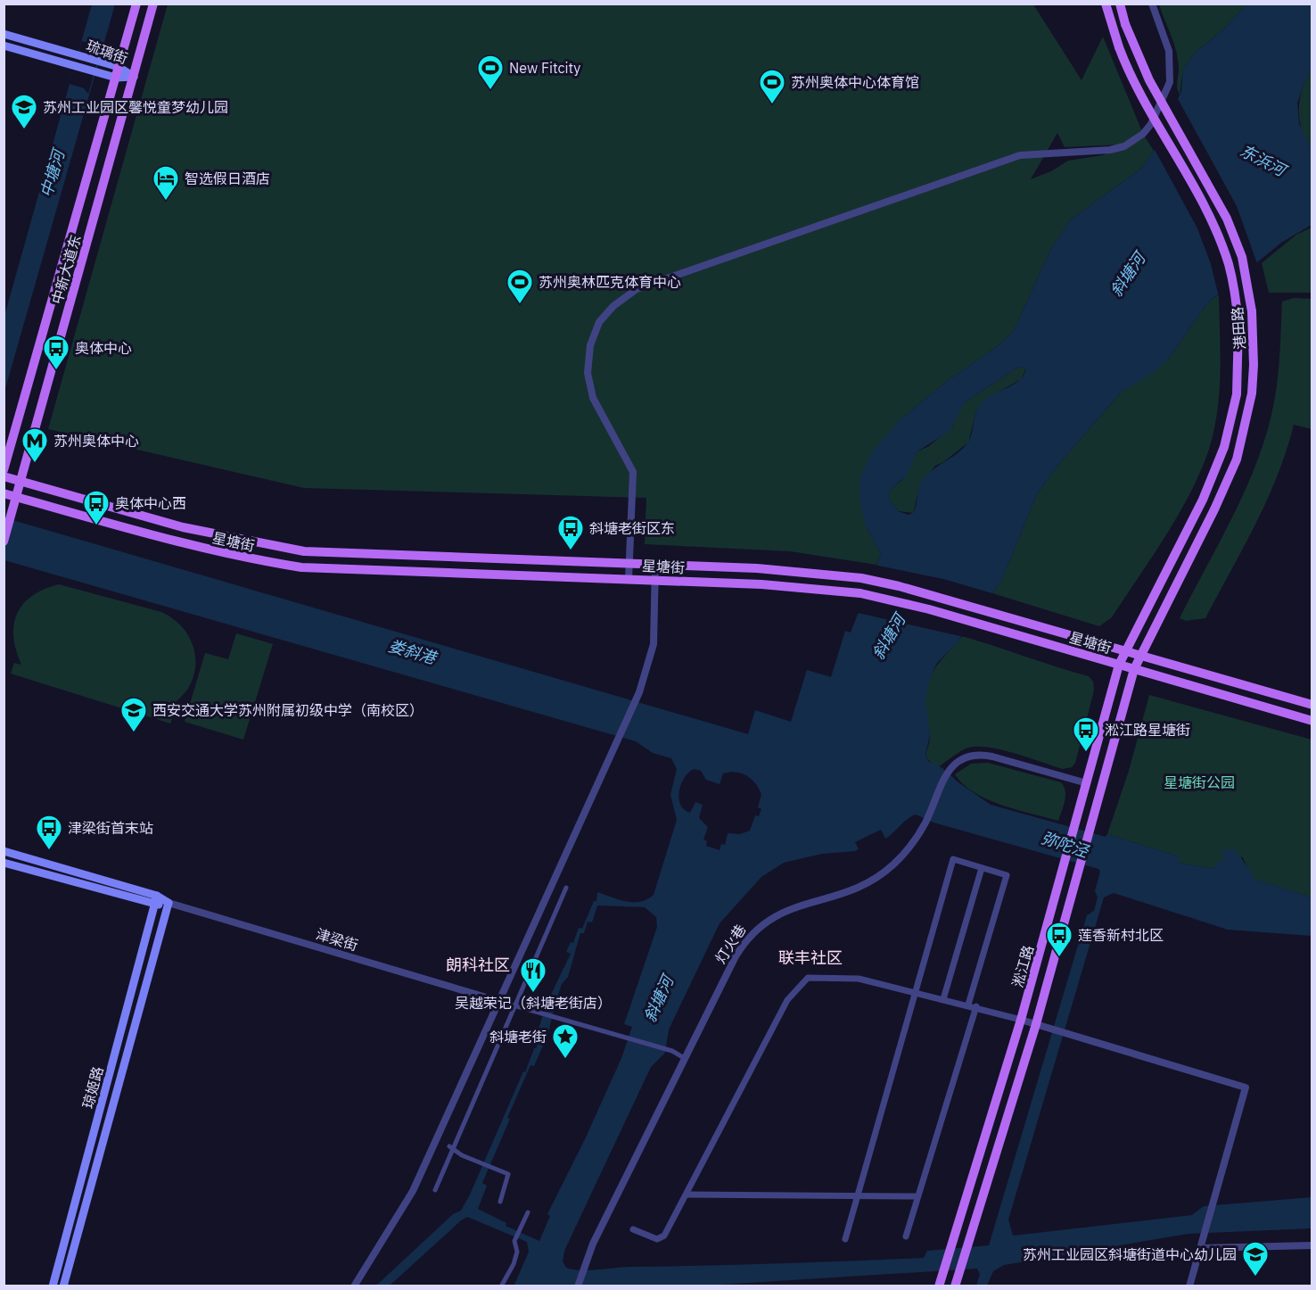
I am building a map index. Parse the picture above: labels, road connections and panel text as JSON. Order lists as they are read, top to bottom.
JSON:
{
  "streets": {
    "main road": [
      "琉璃街",
      "中新大道东",
      "港田路",
      "星塘街",
      "津梁街",
      "淞江路",
      "琼姬路"
    ],
    "street": ["灯火巷"]
  },
  "crossings": [
    ["琉璃街", "中新大道东"],
    ["中新大道东", "星塘街"],
    ["港田路", "星塘街"],
    ["港田路", "淞江路"],
    ["星塘街", "淞江路"],
    ["津梁街", "琼姬路"],
    ["灯火巷", "淞江路"]
  ],
  "districts": ["联丰社区", "朗科社区"],
  "water": [
    "东浜河",
    "中塘河",
    "斜塘河",
    "娄斜港",
    "弥陀泾"
  ],
  "parks": ["星塘街公园"],
  "places": {
    "sports": ["New Fitcity", "苏州奥体中心体育馆", "苏州奥林匹克体育中心"],
    "school or university": ["苏州工业园区馨悦童梦幼儿园", "西安交通大学苏州附属初级中学（南校区）", "苏州工业园区斜塘街道中心幼儿园"],
    "hotel": ["智选假日酒店"],
    "bus stop": [
      "奥体中心",
      "奥体中心西",
      "斜塘老街区东",
      "淞江路星塘街",
      "津梁街首末站",
      "莲香新村北区"
    ],
    "metro station": ["苏州奥体中心"],
    "restaurant": ["吴越荣记（斜塘老街店）"],
    "place": ["斜塘老街"]
  }
}
